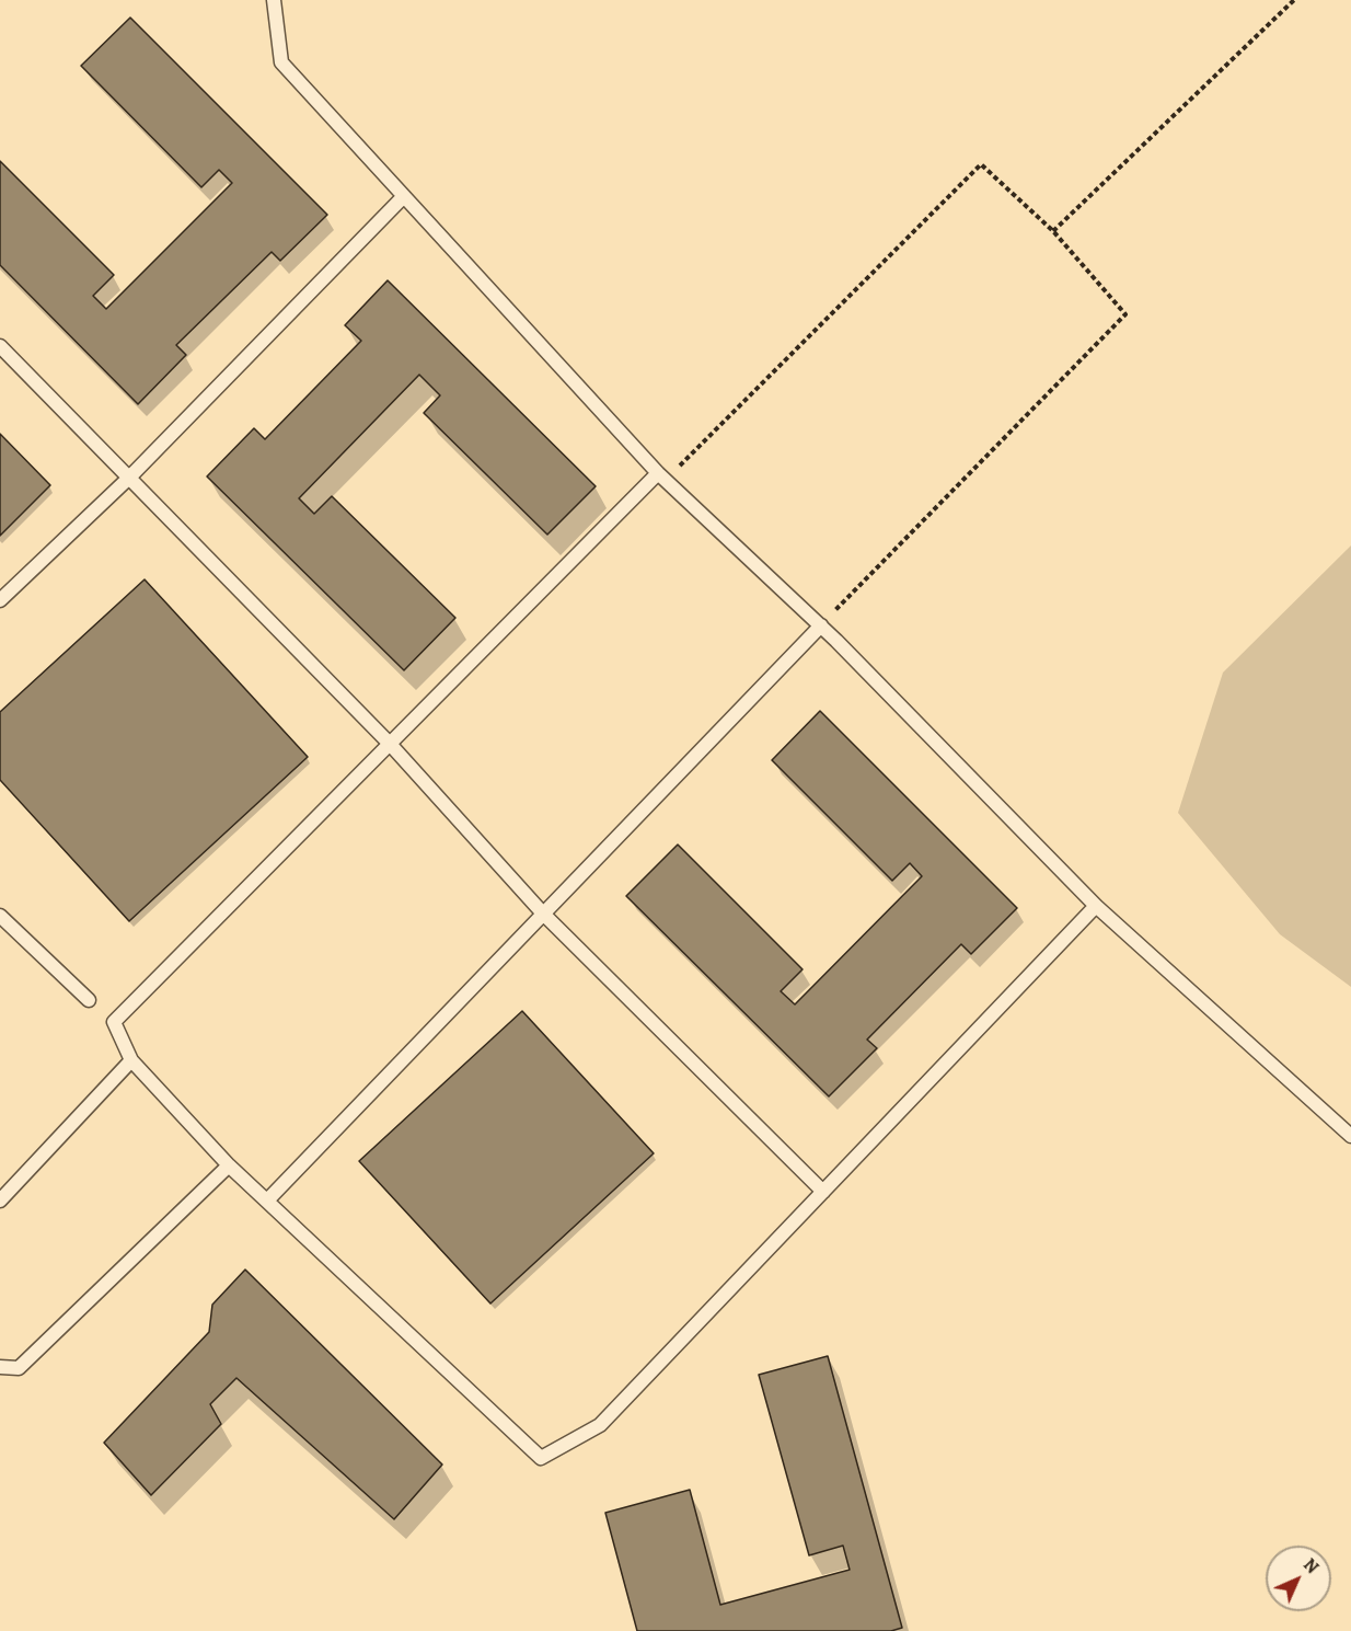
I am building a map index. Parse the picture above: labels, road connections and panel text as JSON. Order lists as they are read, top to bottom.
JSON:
{
  "north": "top right"
}
